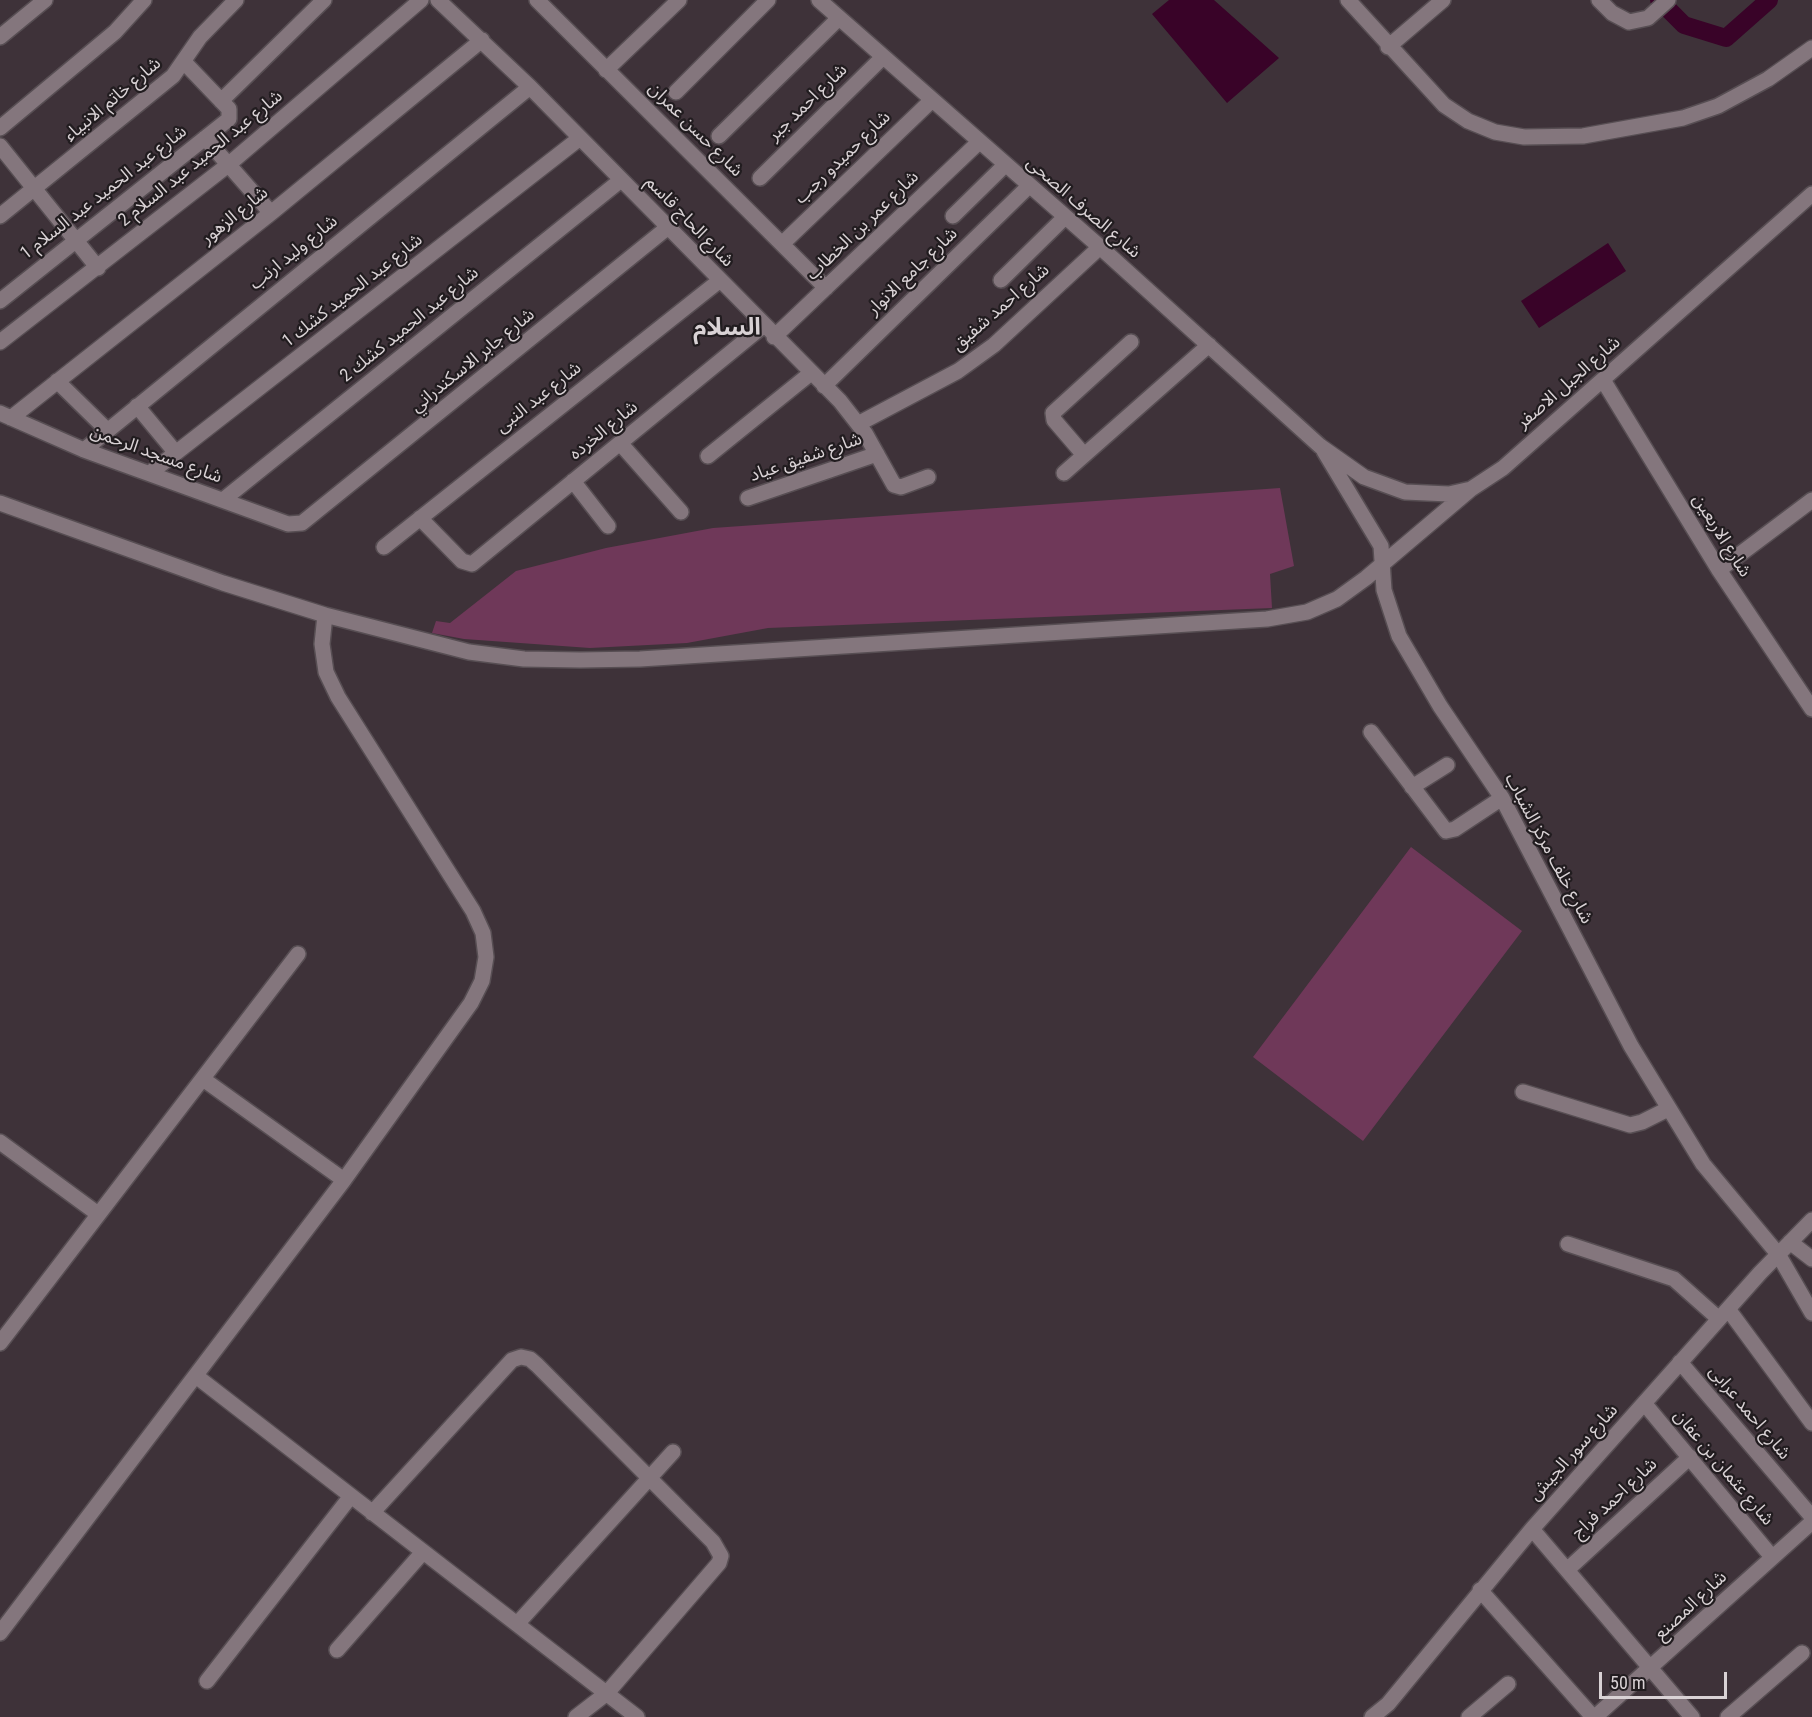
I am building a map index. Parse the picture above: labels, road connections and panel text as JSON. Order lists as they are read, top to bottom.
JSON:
{
  "streets": {
    "street": [
      "شارع خاتم الانبياء",
      "شارع احمد جبر",
      "شارع حسن عمران",
      "شارع حميدو رجب",
      "شارع عبد الحميد عبد السلام 2",
      "شارع عبد الحميد عبد السلام 1",
      "شارع الصرف الصحى",
      "شارع الزهور",
      "شارع الحاج قاسم",
      "شارع عمر بن الخطاب",
      "شارع وليد ارنب",
      "شارع جامع الانوار",
      "شارع عبد الحميد كشك 1",
      "شارع احمد شفيق",
      "شارع عبد الحميد كشك 2",
      "شارع جابر الاسكندراني",
      "شارع الجبل الاصفر",
      "شارع عبد النبى",
      "شارع الخرده",
      "شارع مسجد الرحمن",
      "شارع شفيق عياد",
      "شارع الاربعين",
      "شارع خلف مركز الشباب",
      "شارع احمد عرابى",
      "شارع سور الجيش",
      "شارع عثمان بن عفان",
      "شارع احمد فراج",
      "شارع المصنع"
    ]
  },
  "crossings": [
    ["شارع احمد جبر", "شارع الصرف الصحى"],
    ["شارع حسن عمران", "شارع حميدو رجب"],
    ["شارع حسن عمران", "شارع عمر بن الخطاب"],
    ["شارع حميدو رجب", "شارع الصرف الصحى"],
    ["شارع الصرف الصحى", "شارع عمر بن الخطاب"],
    ["شارع الصرف الصحى", "شارع جامع الانوار"],
    ["شارع الصرف الصحى", "شارع احمد شفيق"],
    ["شارع الصرف الصحى", "شارع الجبل الاصفر"],
    ["شارع الصرف الصحى", "شارع خلف مركز الشباب"],
    ["شارع الزهور", "شارع الحاج قاسم"],
    ["شارع الزهور", "شارع مسجد الرحمن"],
    ["شارع الحاج قاسم", "شارع عمر بن الخطاب"],
    ["شارع الحاج قاسم", "شارع وليد ارنب"],
    ["شارع الحاج قاسم", "شارع جامع الانوار"],
    ["شارع الحاج قاسم", "شارع عبد الحميد كشك 1"],
    ["شارع الحاج قاسم", "شارع احمد شفيق"],
    ["شارع الحاج قاسم", "شارع عبد الحميد كشك 2"],
    ["شارع الحاج قاسم", "شارع جابر الاسكندراني"],
    ["شارع الحاج قاسم", "شارع عبد النبى"],
    ["شارع الحاج قاسم", "شارع الخرده"],
    ["شارع الحاج قاسم", "شارع شفيق عياد"],
    ["شارع عمر بن الخطاب", "شارع الخرده"],
    ["شارع وليد ارنب", "شارع مسجد الرحمن"],
    ["شارع عبد الحميد كشك 1", "شارع مسجد الرحمن"],
    ["شارع عبد الحميد كشك 2", "شارع مسجد الرحمن"],
    ["شارع جابر الاسكندراني", "شارع مسجد الرحمن"],
    ["شارع الجبل الاصفر", "شارع الاربعين"],
    ["شارع الجبل الاصفر", "شارع خلف مركز الشباب"],
    ["شارع عبد النبى", "شارع الخرده"],
    ["شارع خلف مركز الشباب", "شارع سور الجيش"],
    ["شارع احمد عرابى", "شارع سور الجيش"],
    ["شارع سور الجيش", "شارع عثمان بن عفان"],
    ["شارع عثمان بن عفان", "شارع احمد فراج"],
    ["شارع عثمان بن عفان", "شارع المصنع"]
  ],
  "districts": ["السلام"],
  "scale_bar": "50 m"
}
